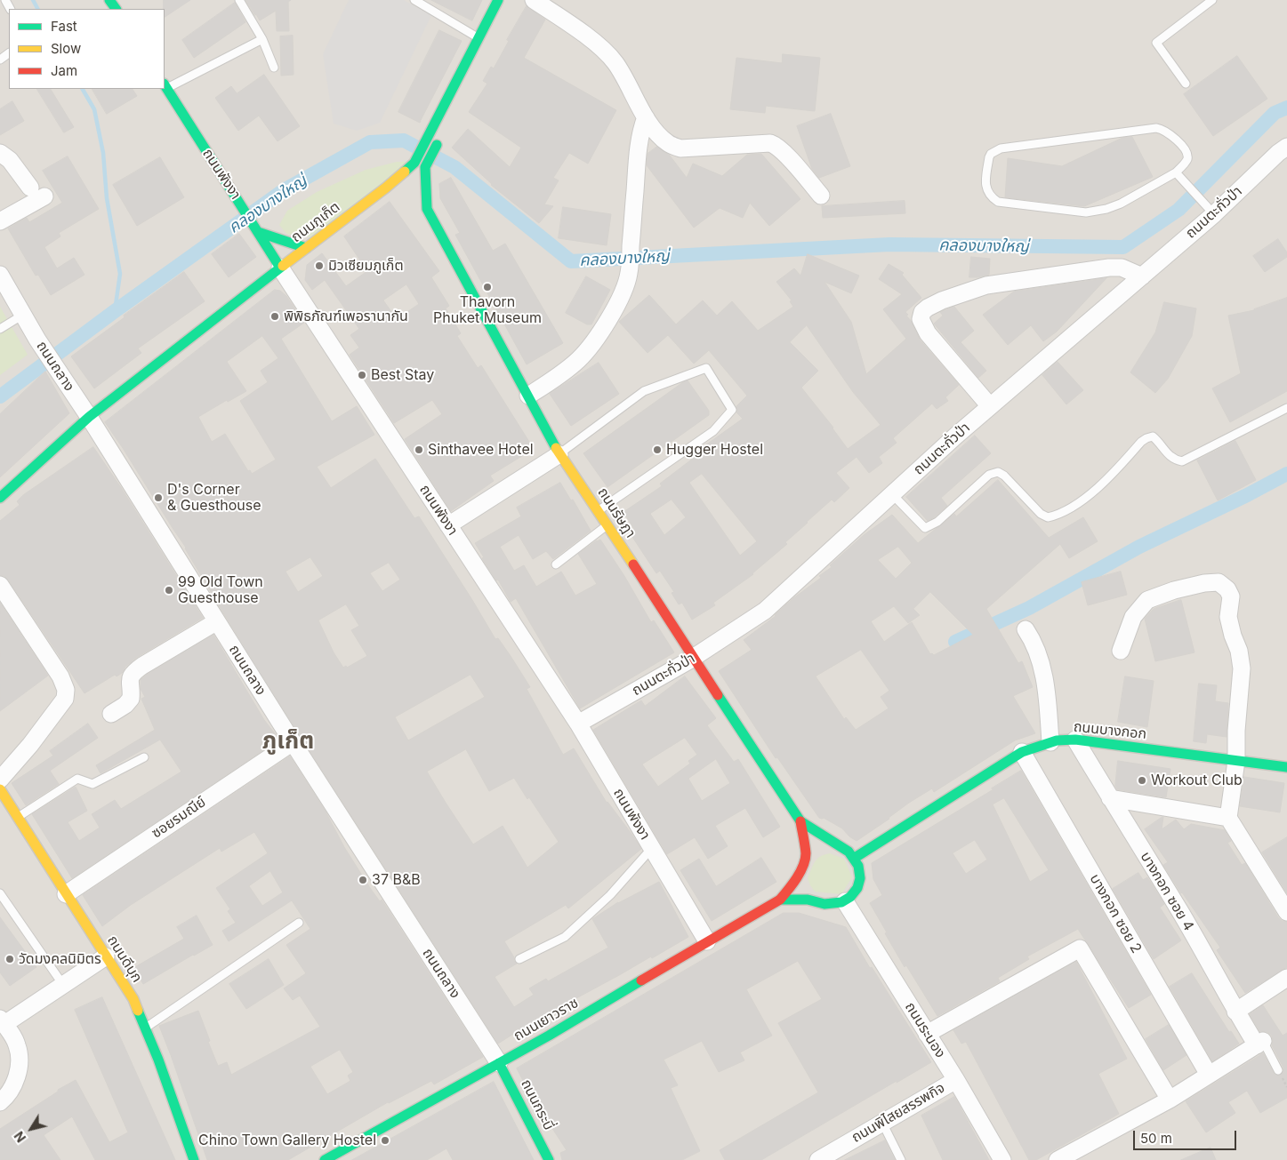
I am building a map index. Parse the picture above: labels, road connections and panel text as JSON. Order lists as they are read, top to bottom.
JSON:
{
  "streets": {
    "main road": [
      "ถนนพังงา",
      "ถนนภูเก็ต",
      "ถนนรัษฎา",
      "ถนนบางกอก",
      "ถนนดีบุก",
      "ถนนเยาวราช",
      "ถนนกระบี่"
    ],
    "street": [
      "ถนนตะกั่วป่า",
      "ถนนถลาง",
      "ซอยรมณีย์",
      "บางกอก ซอย 4",
      "บางกอก ซอย 2",
      "ถนนระนอง",
      "ถนนพิไสยสรรพกิจ"
    ]
  },
  "crossings": [
    ["ถนนพังงา", "ถนนตะกั่วป่า"],
    ["ถนนพังงา", "ถนนภูเก็ต"],
    ["ถนนพังงา", "ถนนเยาวราช"],
    ["ถนนตะกั่วป่า", "ถนนรัษฎา"],
    ["ถนนภูเก็ต", "ถนนถลาง"],
    ["ถนนภูเก็ต", "ถนนรัษฎา"],
    ["ถนนถลาง", "ซอยรมณีย์"],
    ["ถนนถลาง", "ถนนเยาวราช"],
    ["ถนนถลาง", "ถนนกระบี่"],
    ["ถนนบางกอก", "บางกอก ซอย 4"],
    ["ถนนบางกอก", "บางกอก ซอย 2"],
    ["ซอยรมณีย์", "ถนนดีบุก"],
    ["ถนนเยาวราช", "ถนนกระบี่"],
    ["ถนนระนอง", "ถนนพิไสยสรรพกิจ"]
  ],
  "districts": ["ภูเก็ต"],
  "water": ["คลองบางใหญ่"],
  "places": [
    "มิวเซียมภูเก็ต",
    "Thavorn Phuket Museum",
    "พิพิธภัณฑ์เพอรานากัน",
    "Best Stay",
    "Sinthavee Hotel",
    "Hugger Hostel",
    "D's Corner & Guesthouse",
    "99 Old Town Guesthouse",
    "Workout Club",
    "37 B&B",
    "วัดมงคลนิมิตร",
    "Chino Town Gallery Hostel"
  ],
  "legend": ["Fast", "Slow", "Jam"],
  "scale_bar": "50 m",
  "north": "bottom left"
}
